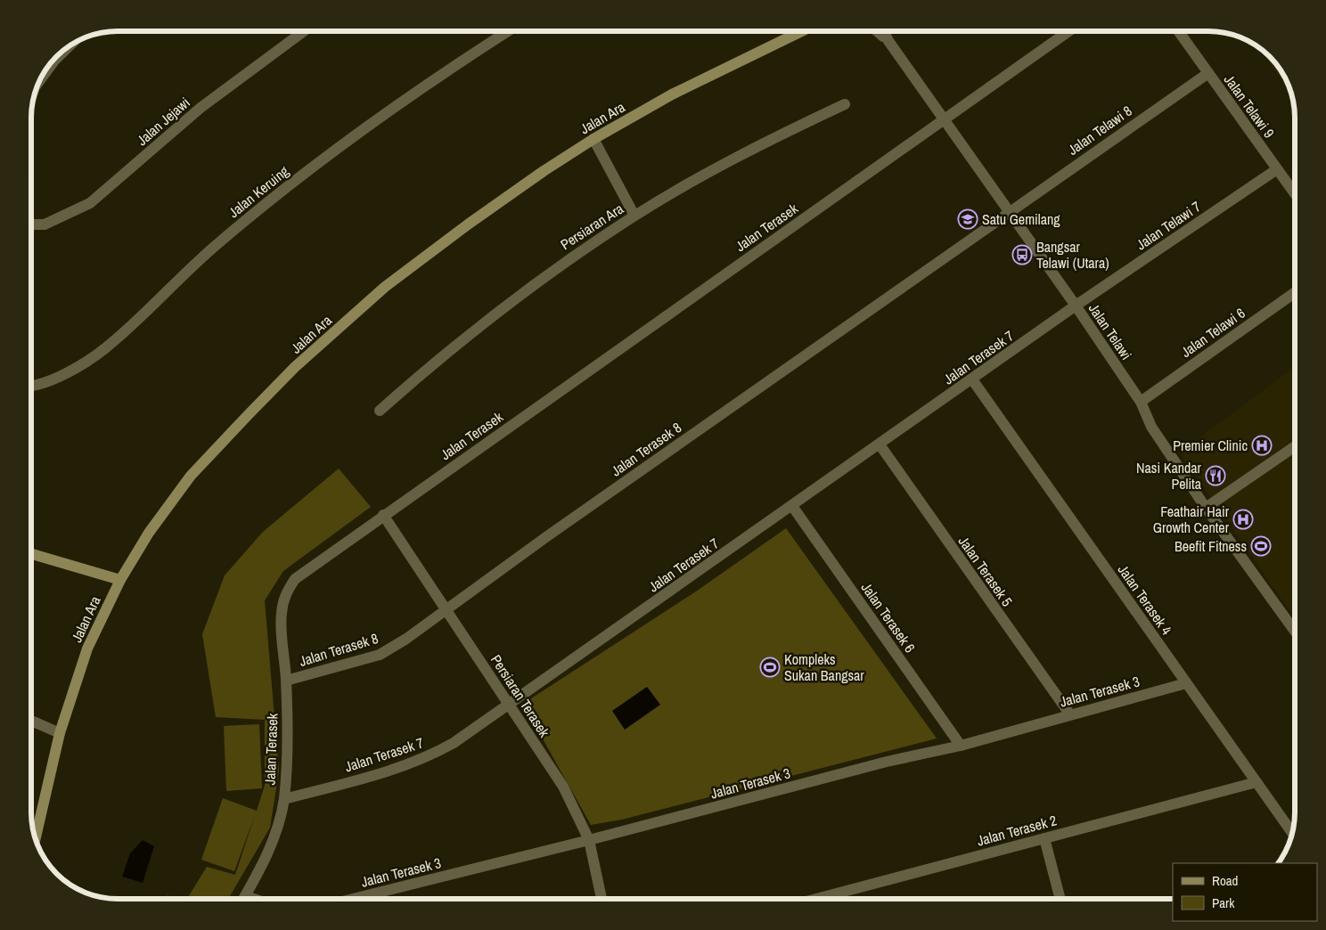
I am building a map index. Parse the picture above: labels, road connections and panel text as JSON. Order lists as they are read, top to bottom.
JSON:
{
  "streets": {
    "street": [
      "Jalan Telawi 9",
      "Jalan Ara",
      "Jalan Jejawi",
      "Jalan Telawi 8",
      "Jalan Keruing",
      "Jalan Telawi 7",
      "Persiaran Ara",
      "Jalan Terasek",
      "Jalan Telawi",
      "Jalan Telawi 6",
      "Jalan Terasek 7",
      "Jalan Terasek 8",
      "Jalan Terasek 5",
      "Jalan Terasek 4",
      "Jalan Terasek 6",
      "Jalan Terasek 3",
      "Persiaran Terasek",
      "Jalan Terasek 2"
    ]
  },
  "crossings": [
    ["Jalan Telawi 9", "Jalan Telawi 8"],
    ["Jalan Telawi 9", "Jalan Telawi 7"],
    ["Jalan Ara", "Persiaran Ara"],
    ["Jalan Telawi 8", "Jalan Telawi"],
    ["Jalan Telawi 8", "Jalan Terasek 8"],
    ["Jalan Telawi 7", "Jalan Telawi"],
    ["Jalan Telawi 7", "Jalan Terasek 7"],
    ["Jalan Terasek", "Jalan Telawi"],
    ["Jalan Terasek", "Jalan Terasek 7"],
    ["Jalan Terasek", "Jalan Terasek 8"],
    ["Jalan Terasek", "Persiaran Terasek"],
    ["Jalan Telawi", "Jalan Telawi 6"],
    ["Jalan Telawi", "Jalan Terasek 7"],
    ["Jalan Telawi", "Jalan Terasek 8"],
    ["Jalan Terasek 7", "Jalan Terasek 5"],
    ["Jalan Terasek 7", "Jalan Terasek 4"],
    ["Jalan Terasek 7", "Jalan Terasek 6"],
    ["Jalan Terasek 7", "Persiaran Terasek"],
    ["Jalan Terasek 8", "Persiaran Terasek"],
    ["Jalan Terasek 5", "Jalan Terasek 3"],
    ["Jalan Terasek 4", "Jalan Terasek 3"],
    ["Jalan Terasek 4", "Jalan Terasek 2"],
    ["Jalan Terasek 6", "Jalan Terasek 3"],
    ["Jalan Terasek 3", "Persiaran Terasek"]
  ],
  "places": {
    "school or university": ["Satu Gemilang"],
    "bus stop": ["Bangsar Telawi (Utara)"],
    "hospital": ["Premier Clinic", "Feathair Hair Growth Center"],
    "restaurant": ["Nasi Kandar Pelita"],
    "sports": ["Beefit Fitness", "Kompleks Sukan Bangsar"]
  },
  "legend": ["Road", "Park"]
}
